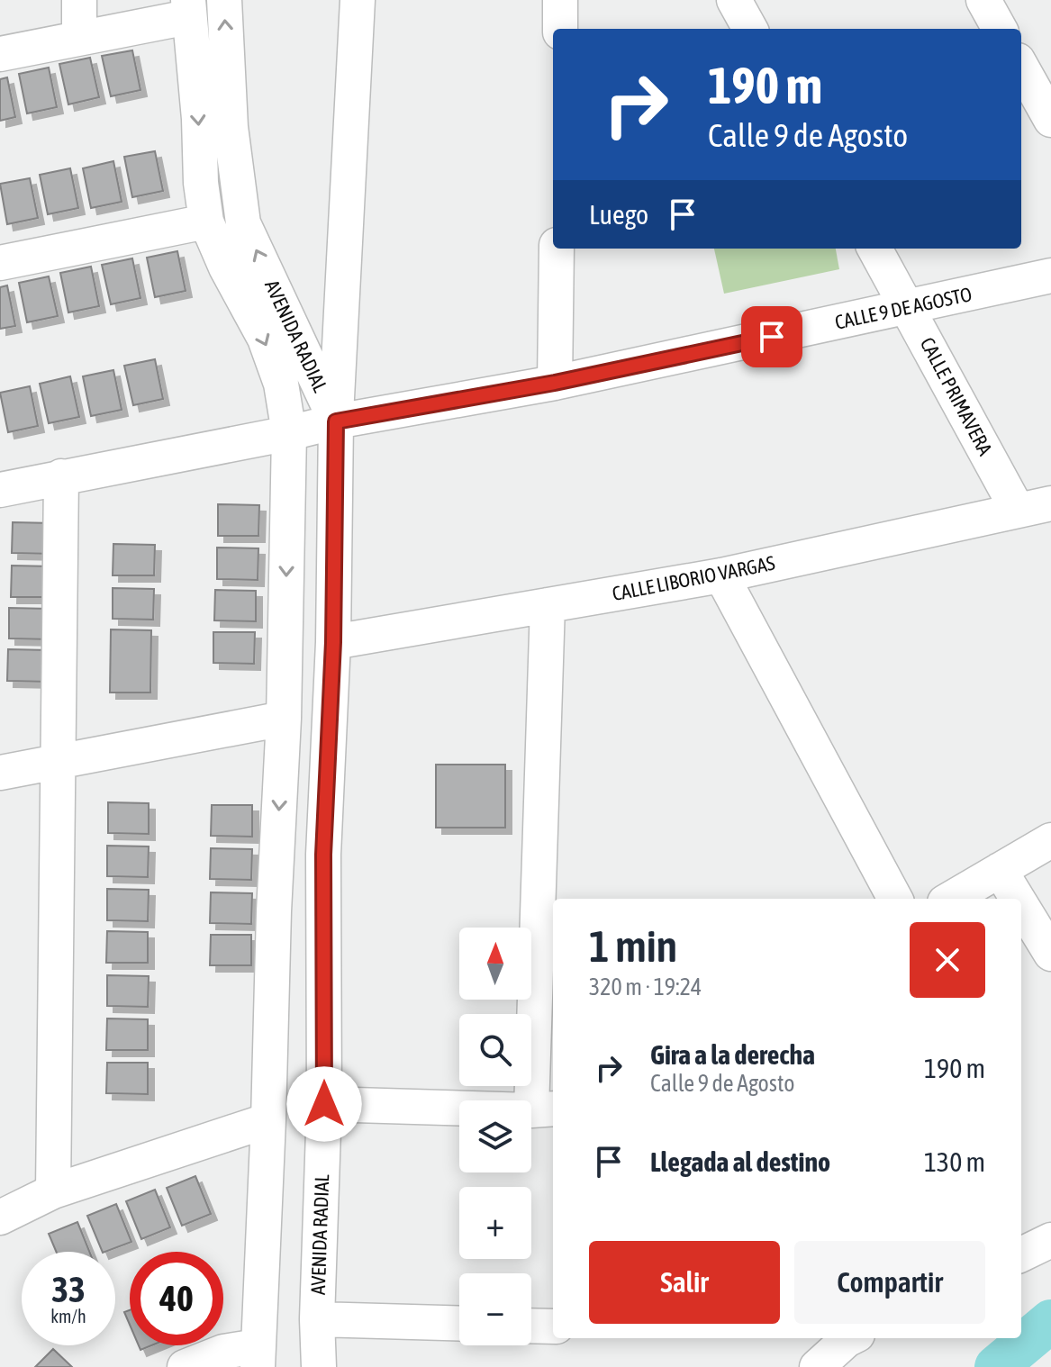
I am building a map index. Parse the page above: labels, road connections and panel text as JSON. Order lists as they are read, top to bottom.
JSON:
{
  "streets": {
    "street": [
      "CALLE 9 DE AGOSTO",
      "AVENIDA RADIAL",
      "CALLE PRIMAVERA",
      "CALLE LIBORIO VARGAS"
    ]
  },
  "crossings": [
    ["CALLE 9 DE AGOSTO", "AVENIDA RADIAL"],
    ["CALLE 9 DE AGOSTO", "CALLE PRIMAVERA"],
    ["AVENIDA RADIAL", "CALLE LIBORIO VARGAS"],
    ["CALLE PRIMAVERA", "CALLE LIBORIO VARGAS"]
  ],
  "north": "top",
  "page": {
    "turn": ["190 m", "Calle 9 de Agosto"],
    "then": "Luego",
    "heading": ["1 min", "320 m · 19:24"],
    "map_buttons": ["+", "−"],
    "list": [
      {
        "name": "Gira a la derecha",
        "note": "Calle 9 de Agosto",
        "value": "190 m"
      },
      {
        "name": "Llegada al destino",
        "value": "130 m"
      }
    ],
    "buttons": ["Salir", "Compartir"],
    "speed": "33 km/h",
    "limit": "40"
  }
}
